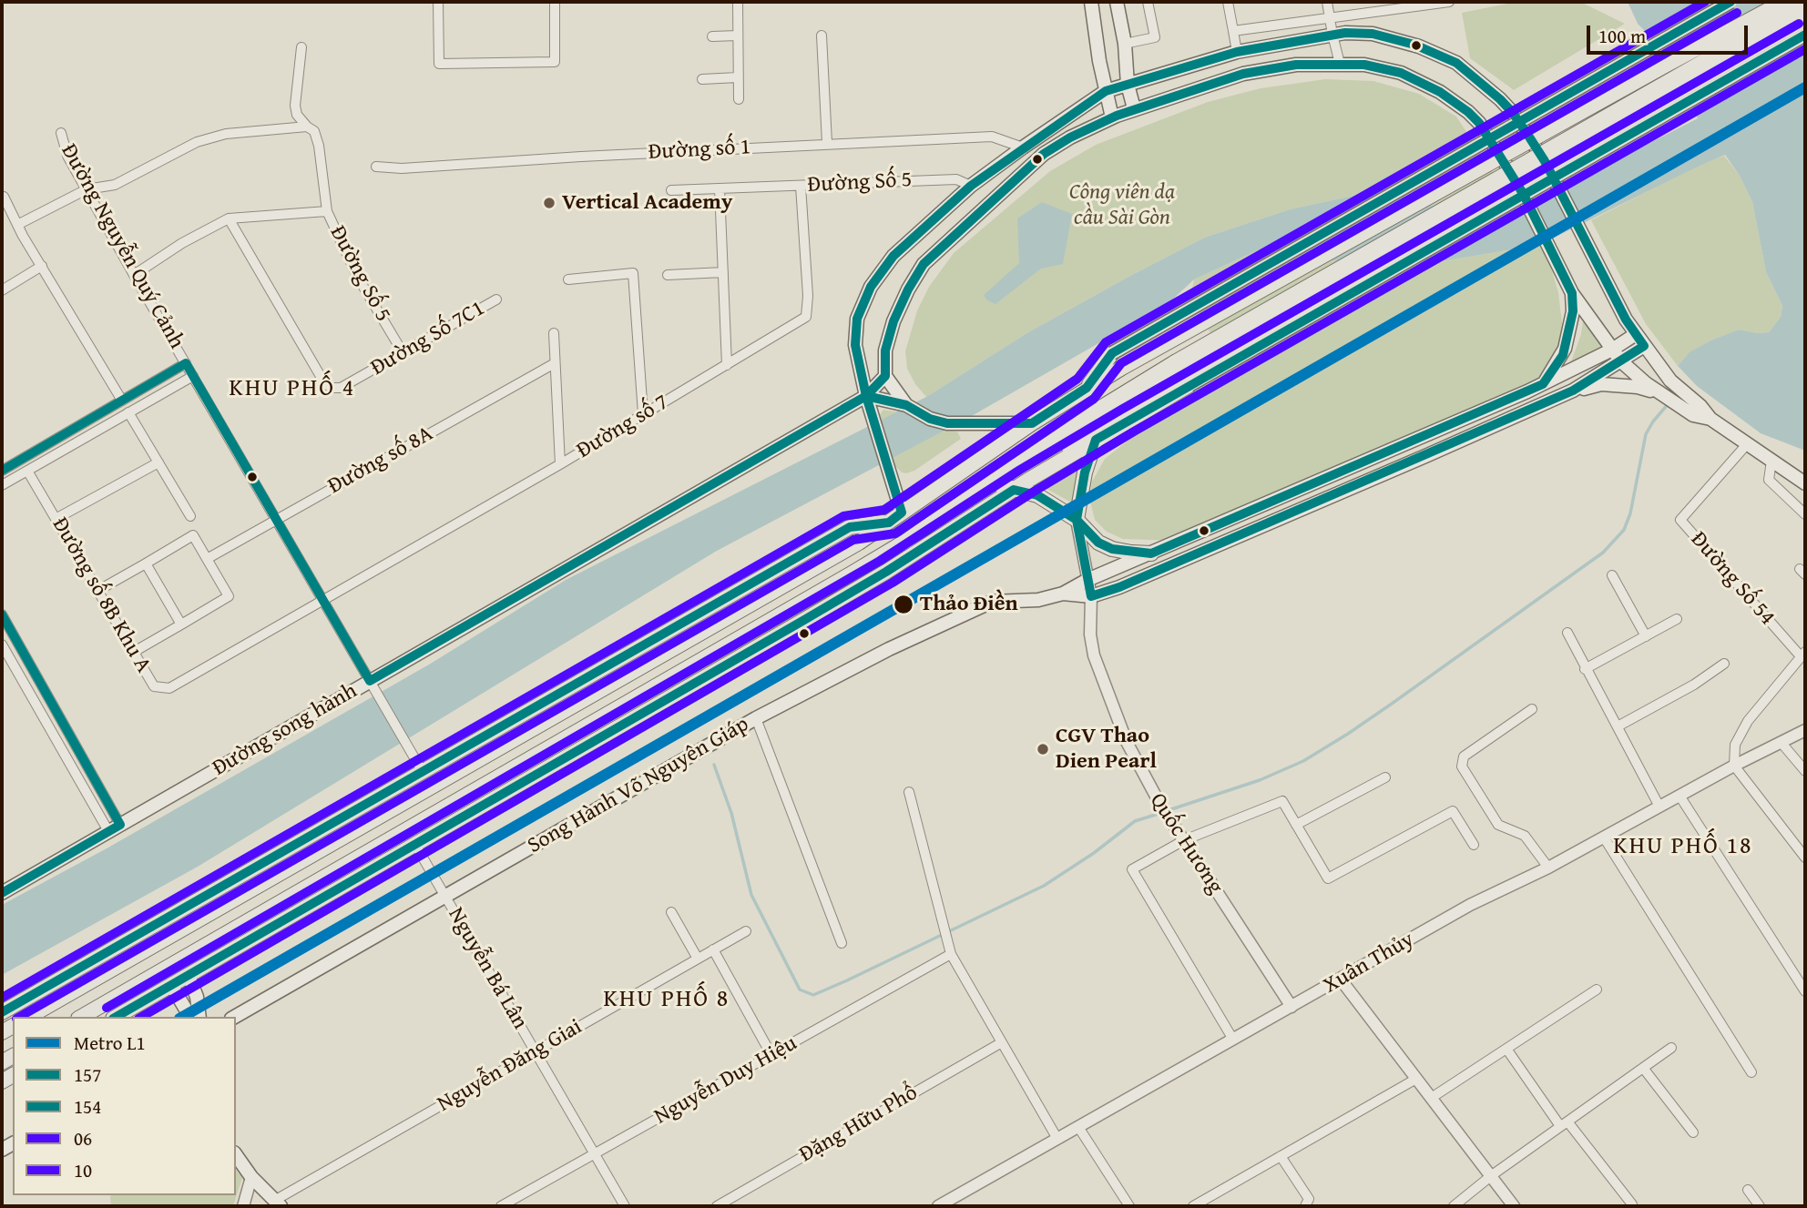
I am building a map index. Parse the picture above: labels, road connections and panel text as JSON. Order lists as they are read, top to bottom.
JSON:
{
  "streets": {
    "main road": ["Đường song hành", "Song Hành Võ Nguyên Giáp"],
    "street": [
      "Đường số 1",
      "Đường Số 5",
      "Đường Nguyễn Quý Cảnh",
      "Đường Số 7C1",
      "Đường số 7",
      "Đường số 8A",
      "Đường Số 54",
      "Đường số 8B Khu A",
      "Quốc Hương",
      "Xuân Thủy",
      "Nguyễn Bá Lân",
      "Nguyễn Đăng Giai",
      "Nguyễn Duy Hiệu",
      "Đặng Hữu Phổ"
    ]
  },
  "crossings": [
    ["Đường Số 5", "Đường Nguyễn Quý Cảnh"],
    ["Đường Số 5", "Đường Số 7C1"],
    ["Đường Số 5", "Đường số 7"],
    ["Đường Nguyễn Quý Cảnh", "Đường số 7"],
    ["Đường Nguyễn Quý Cảnh", "Đường số 8A"],
    ["Đường Nguyễn Quý Cảnh", "Đường số 8B Khu A"],
    ["Đường Nguyễn Quý Cảnh", "Đường song hành"],
    ["Đường số 7", "Đường số 8B Khu A"],
    ["Song Hành Võ Nguyên Giáp", "Quốc Hương"],
    ["Song Hành Võ Nguyên Giáp", "Nguyễn Bá Lân"],
    ["Quốc Hương", "Xuân Thủy"],
    ["Nguyễn Bá Lân", "Nguyễn Đăng Giai"],
    ["Nguyễn Bá Lân", "Nguyễn Duy Hiệu"]
  ],
  "districts": ["KHU PHỐ 4", "KHU PHỐ 18", "KHU PHỐ 8"],
  "parks": ["Công viên dạ cầu Sài Gòn"],
  "places": ["Vertical Academy", "Thảo Điền", "CGV Thao Dien Pearl"],
  "lines": [
    "transit line 157",
    "transit line 10",
    "transit line 06",
    "transit line 154",
    "metro line L1"
  ],
  "legend": [
    "Metro L1",
    "157",
    "154",
    "06",
    "10"
  ],
  "scale_bar": "100 m"
}
